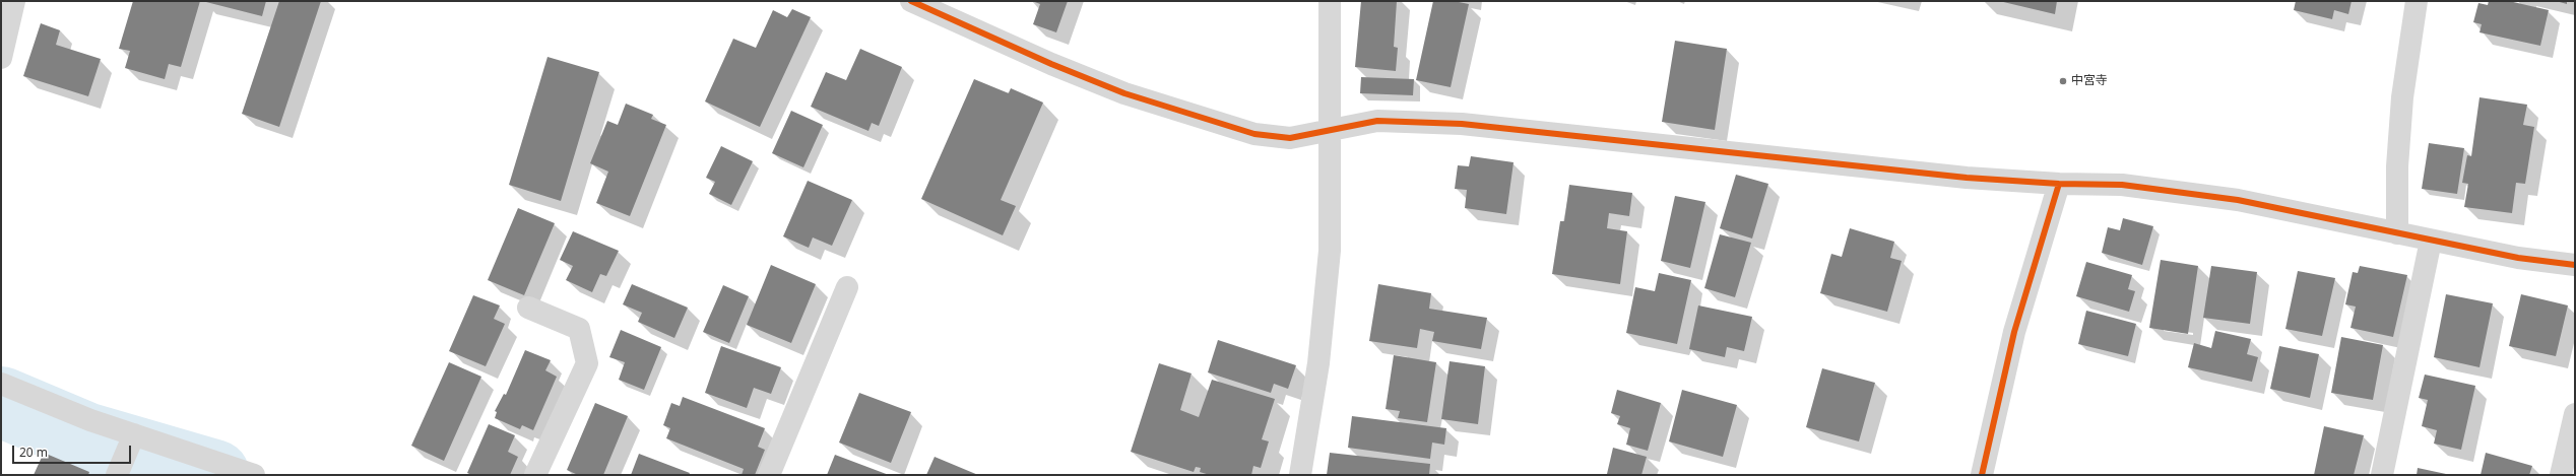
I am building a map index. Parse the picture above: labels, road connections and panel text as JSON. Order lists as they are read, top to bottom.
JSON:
{
  "places": ["中宮寺"],
  "scale_bar": "20 m"
}
